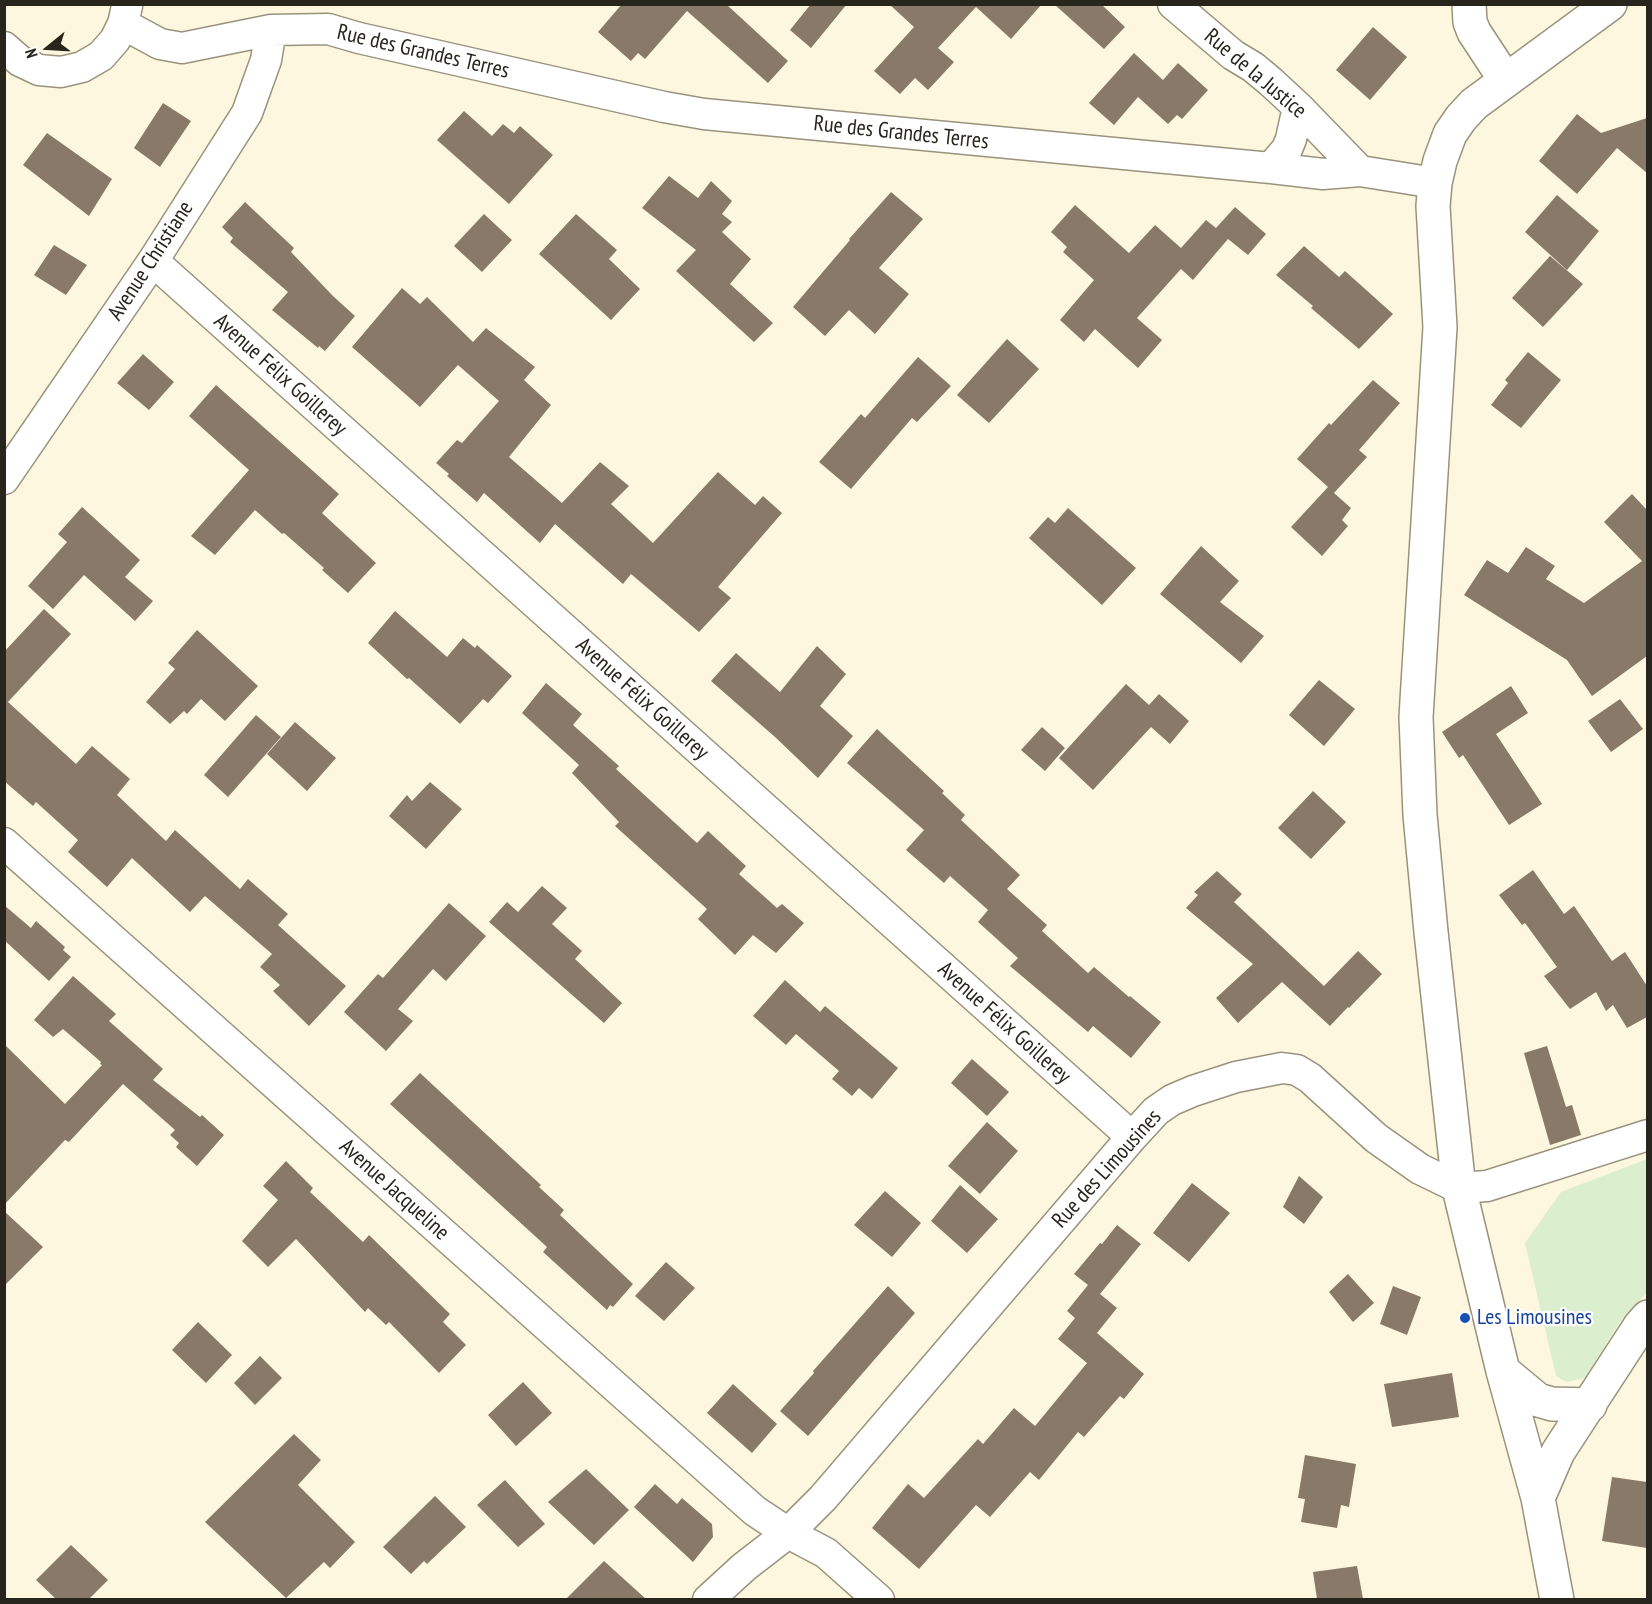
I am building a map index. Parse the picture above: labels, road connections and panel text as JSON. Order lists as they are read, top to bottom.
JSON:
{
  "streets": {
    "street": [
      "Rue des Grandes Terres",
      "Rue de la Justice",
      "Avenue Christiane",
      "Avenue Félix Goillerey",
      "Rue des Limousines",
      "Avenue Jacqueline"
    ]
  },
  "crossings": [
    ["Rue des Grandes Terres", "Rue de la Justice"],
    ["Rue des Grandes Terres", "Avenue Christiane"],
    ["Avenue Christiane", "Avenue Félix Goillerey"],
    ["Avenue Félix Goillerey", "Rue des Limousines"],
    ["Rue des Limousines", "Avenue Jacqueline"]
  ],
  "places": ["Les Limousines"],
  "north": "left"
}
